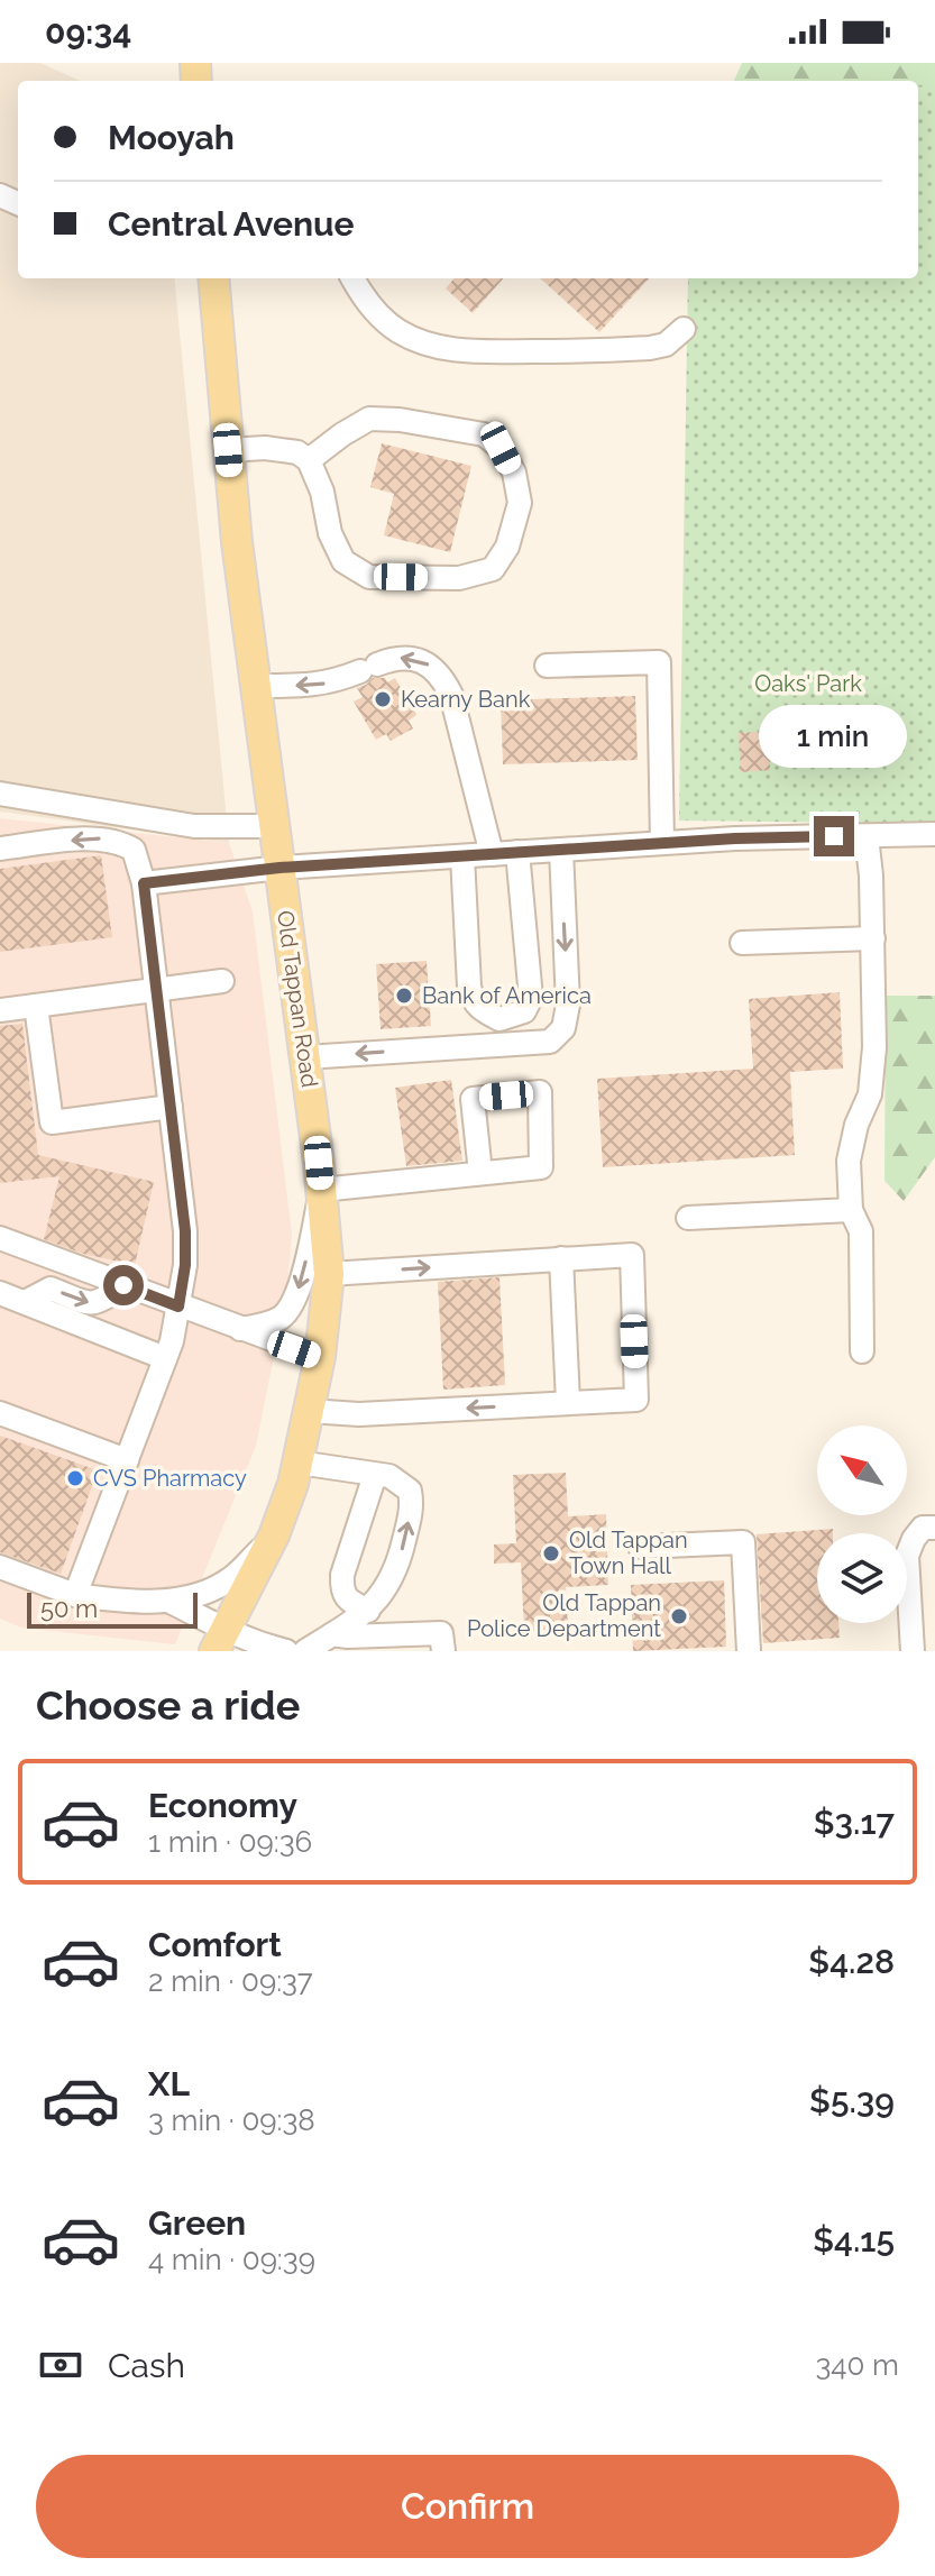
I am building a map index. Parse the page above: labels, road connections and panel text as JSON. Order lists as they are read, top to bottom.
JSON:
{
  "streets": {
    "main road": ["Old Tappan Road"]
  },
  "parks": ["Oaks' Park"],
  "places": [
    "Kearny Bank",
    "Bank of America",
    "CVS Pharmacy",
    "Old Tappan Town Hall",
    "Old Tappan Police Department"
  ],
  "scale_bar": "50 m",
  "north": "top left",
  "page": {
    "status": "09:34",
    "banner": ["Mooyah", "Central Avenue"],
    "bubble": "1 min",
    "scale": "50 m",
    "heading": "Choose a ride",
    "list": [
      {
        "name": "Economy",
        "note": "1 min · 09:36",
        "value": "$3.17"
      },
      {
        "name": "Comfort",
        "note": "2 min · 09:37",
        "value": "$4.28"
      },
      {
        "name": "XL",
        "note": "3 min · 09:38",
        "value": "$5.39"
      },
      {
        "name": "Green",
        "note": "4 min · 09:39",
        "value": "$4.15"
      }
    ],
    "pay": ["Cash", "340 m"],
    "buttons": "Confirm"
  }
}
